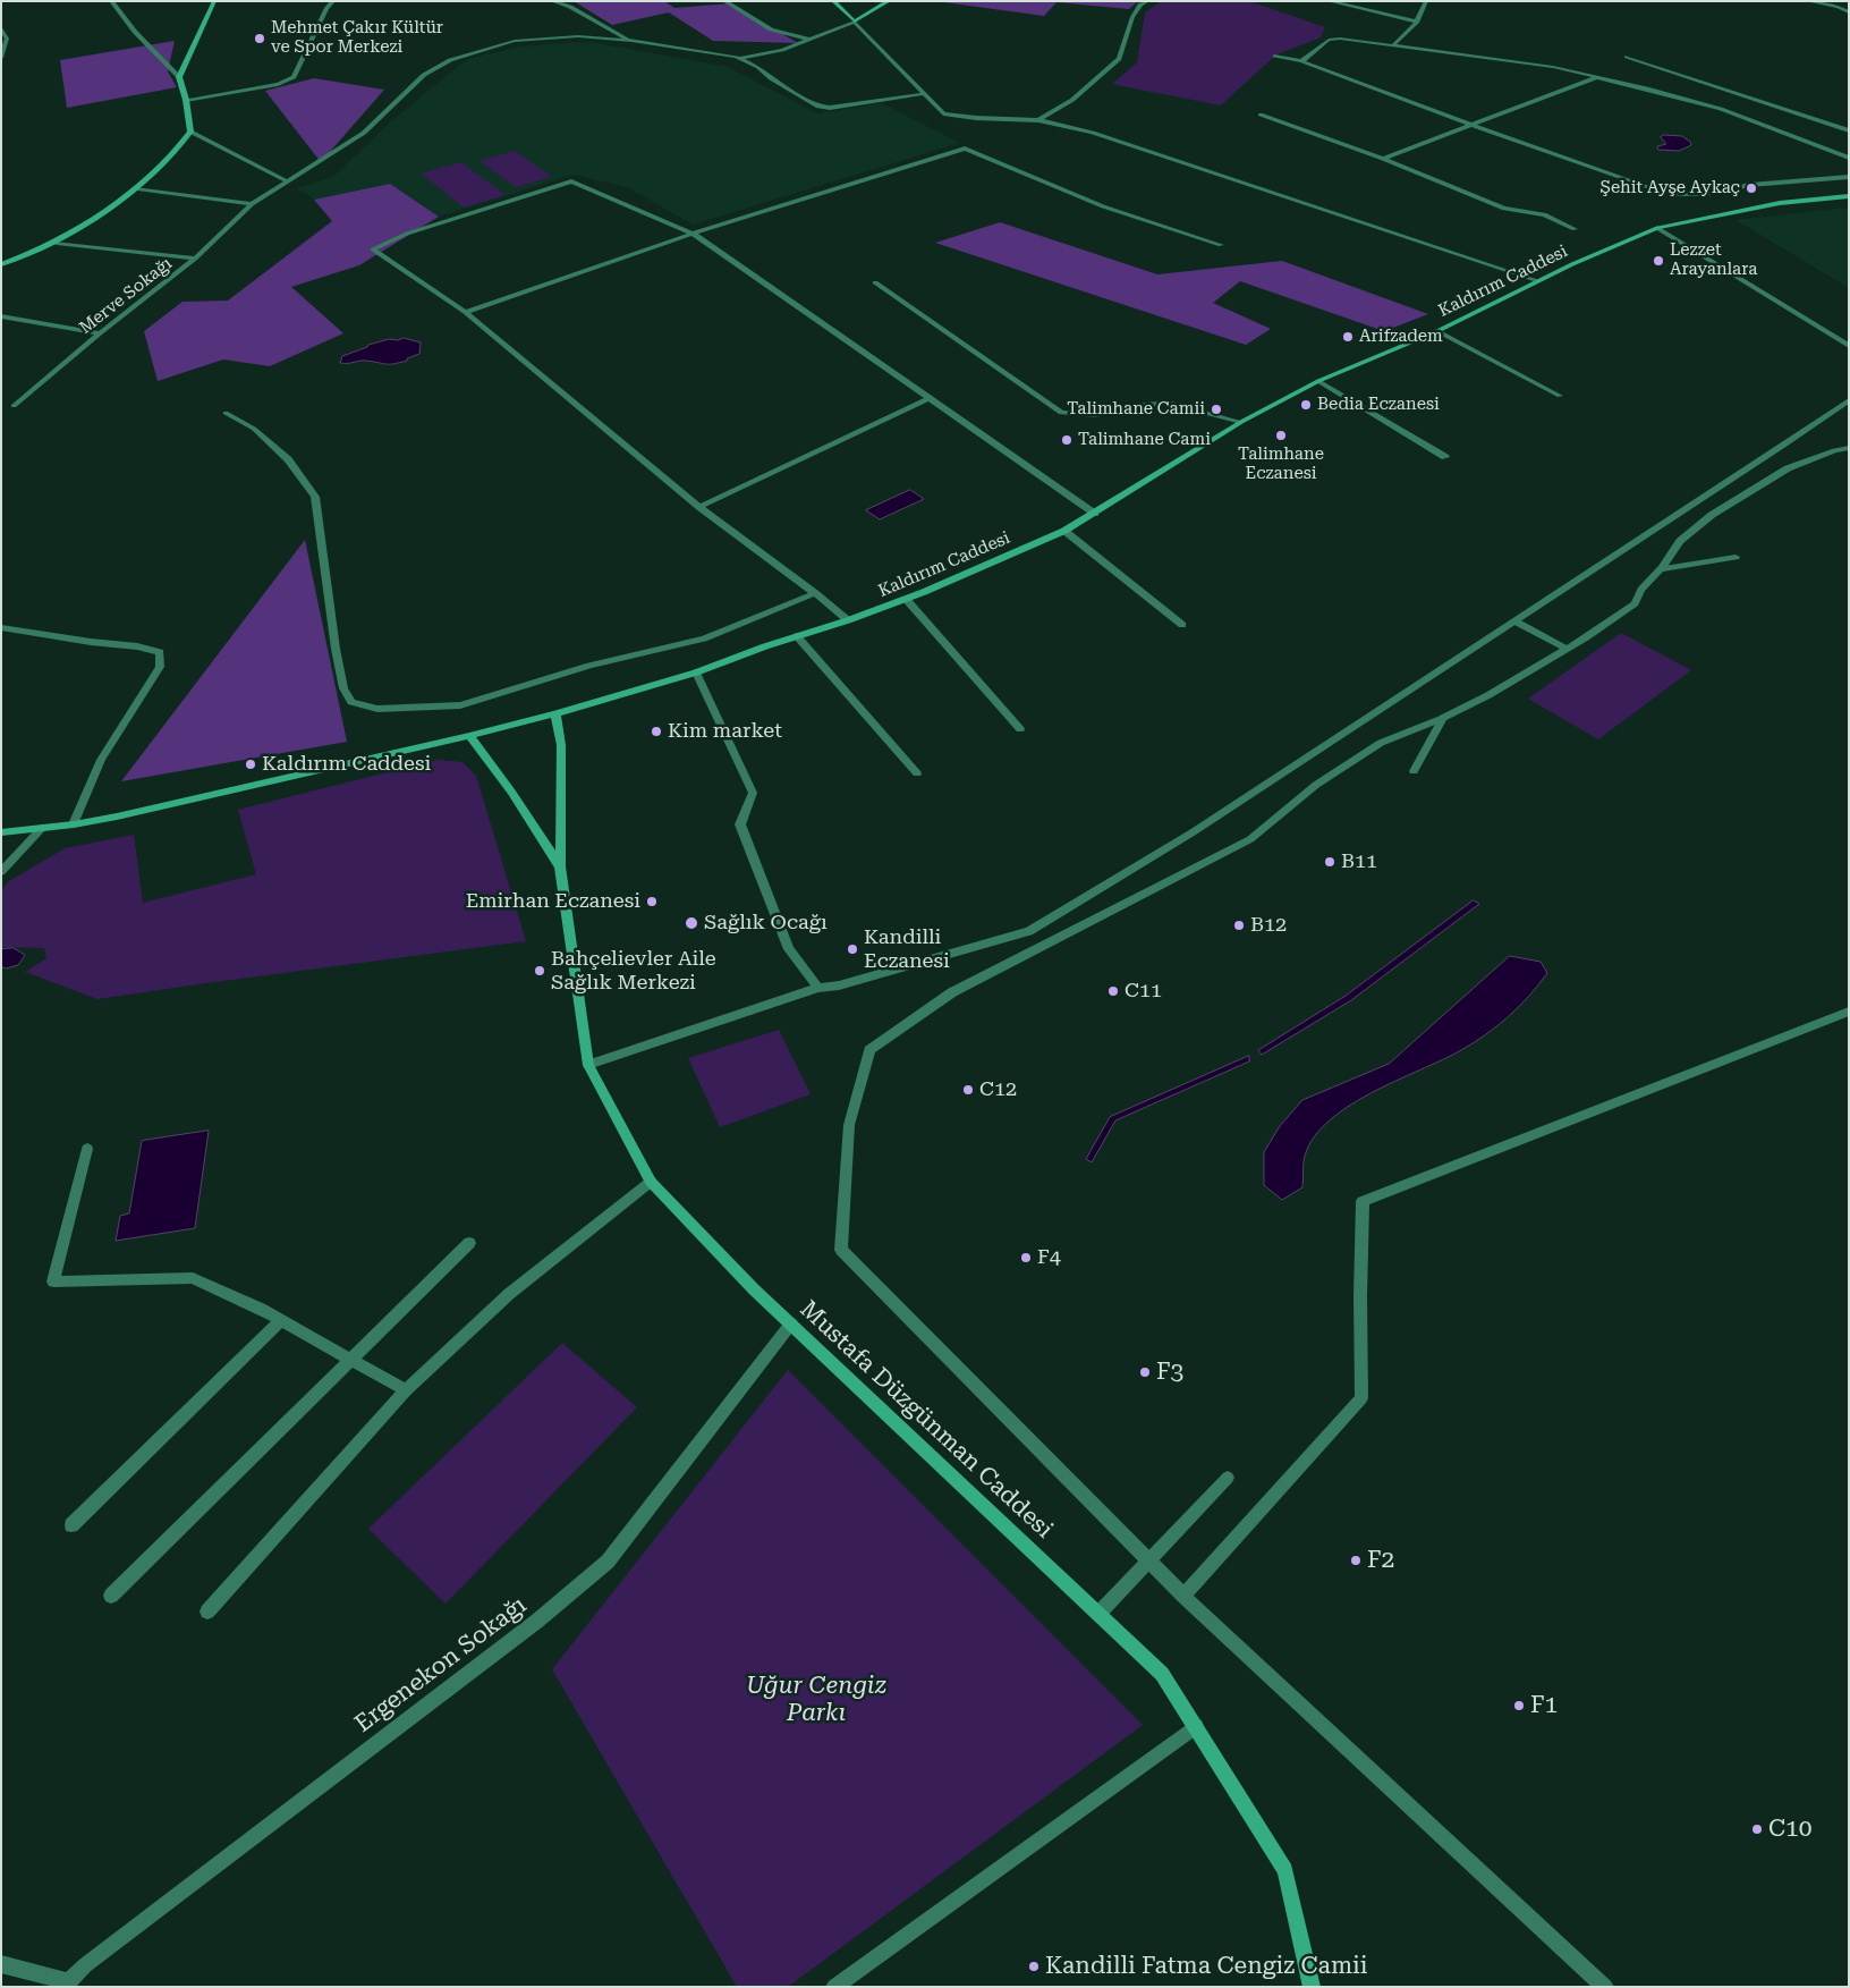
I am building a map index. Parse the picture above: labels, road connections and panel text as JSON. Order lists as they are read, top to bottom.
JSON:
{
  "streets": {
    "street": [
      "Kaldırım Caddesi",
      "Merve Sokağı",
      "Mustafa Düzgünman Caddesi",
      "Ergenekon Sokağı"
    ]
  },
  "crossings": [
    ["Kaldırım Caddesi", "Mustafa Düzgünman Caddesi"],
    ["Mustafa Düzgünman Caddesi", "Ergenekon Sokağı"]
  ],
  "parks": ["Uğur Cengiz Parkı"],
  "places": [
    "Mehmet Çakır Kültür ve Spor Merkezi",
    "Şehit Ayşe Aykaç",
    "Lezzet Arayanlara",
    "Arifzadem",
    "Bedia Eczanesi",
    "Talimhane Camii",
    "Talimhane Eczanesi",
    "Talimhane Cami",
    "Kim market",
    "Kaldırım Caddesi",
    "B11",
    "Emirhan Eczanesi",
    "Sağlık Ocağı",
    "B12",
    "Kandilli Eczanesi",
    "Bahçelievler Aile Sağlık Merkezi",
    "C11",
    "C12",
    "F4",
    "F3",
    "F2",
    "F1",
    "C10",
    "Kandilli Fatma Cengiz Camii"
  ]
}
